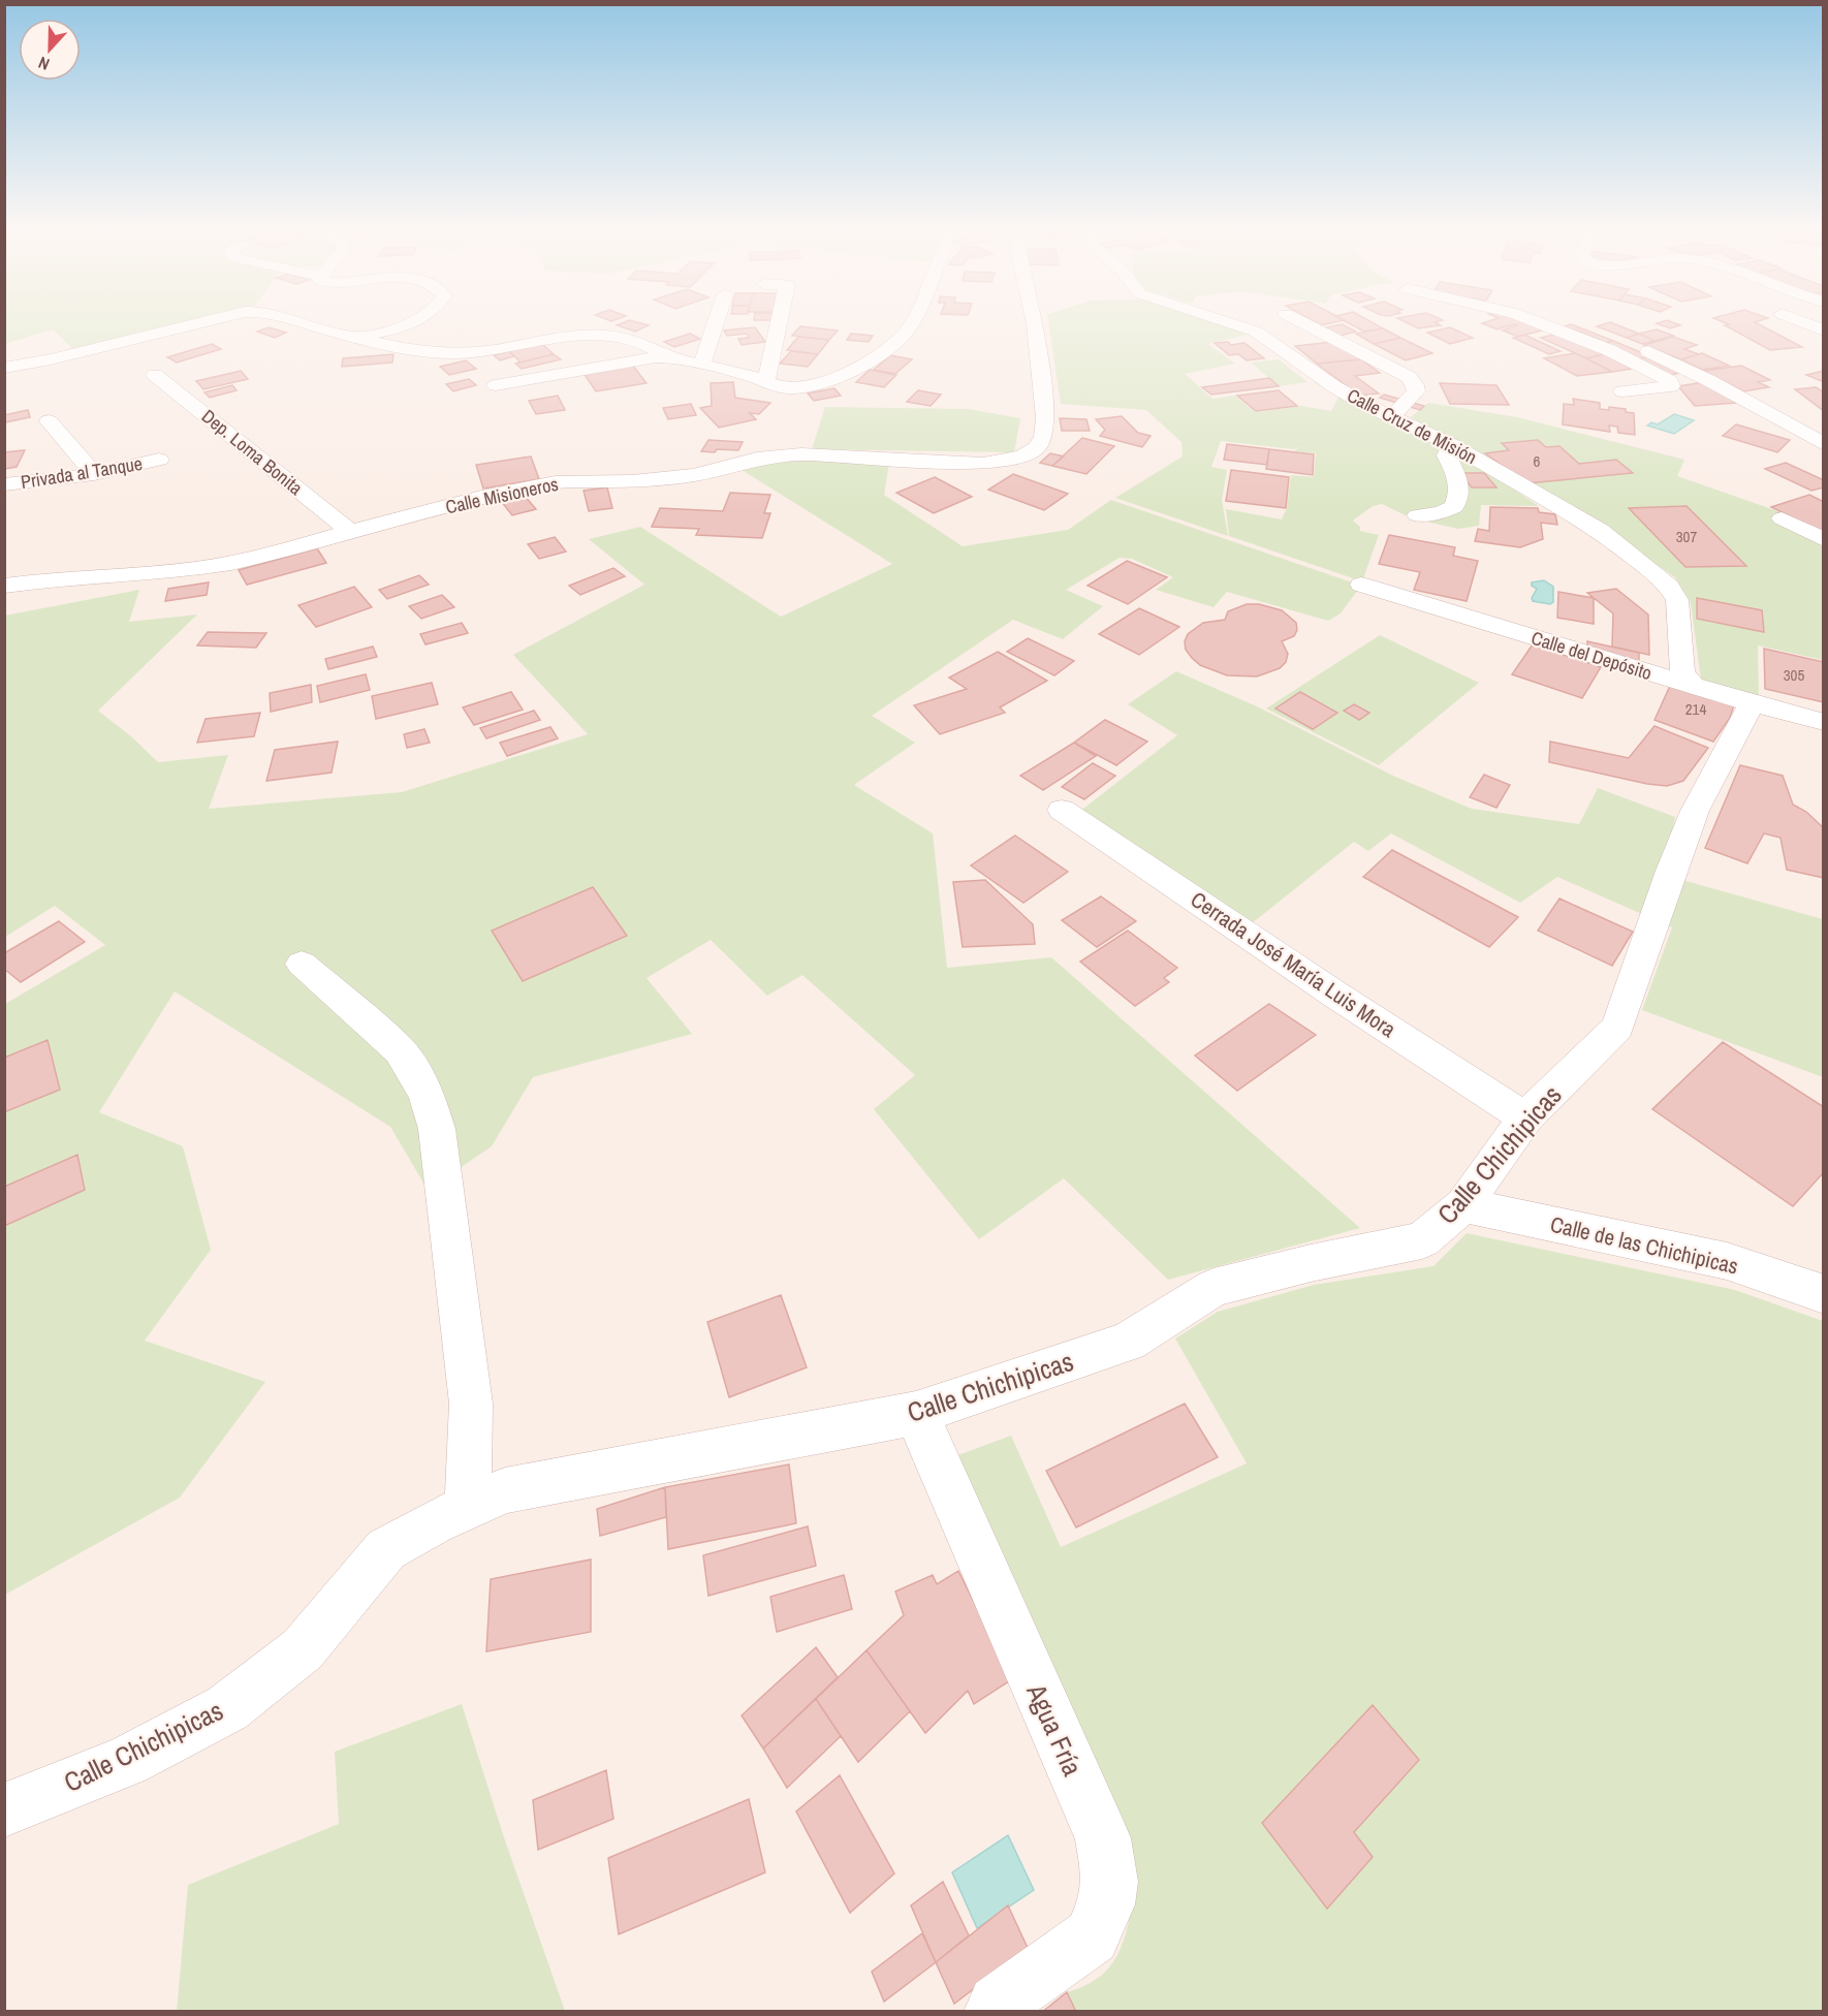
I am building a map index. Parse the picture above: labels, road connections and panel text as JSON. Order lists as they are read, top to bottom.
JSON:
{
  "streets": {
    "street": [
      "Calle Cruz de Misión",
      "Dep. Loma Bonita",
      "Privada al Tanque",
      "Calle Misioneros",
      "Calle del Depósito",
      "Cerrada José María Luis Mora",
      "Calle Chichipicas",
      "Calle de las Chichipicas",
      "Agua Fría"
    ]
  },
  "crossings": [
    ["Calle Cruz de Misión", "Calle del Depósito"],
    ["Dep. Loma Bonita", "Calle Misioneros"],
    ["Calle del Depósito", "Calle Chichipicas"],
    ["Cerrada José María Luis Mora", "Calle Chichipicas"],
    ["Calle Chichipicas", "Calle de las Chichipicas"],
    ["Calle Chichipicas", "Agua Fría"]
  ],
  "house_numbers": [
    "6",
    "307",
    "305",
    "214"
  ],
  "north": "bottom"
}
